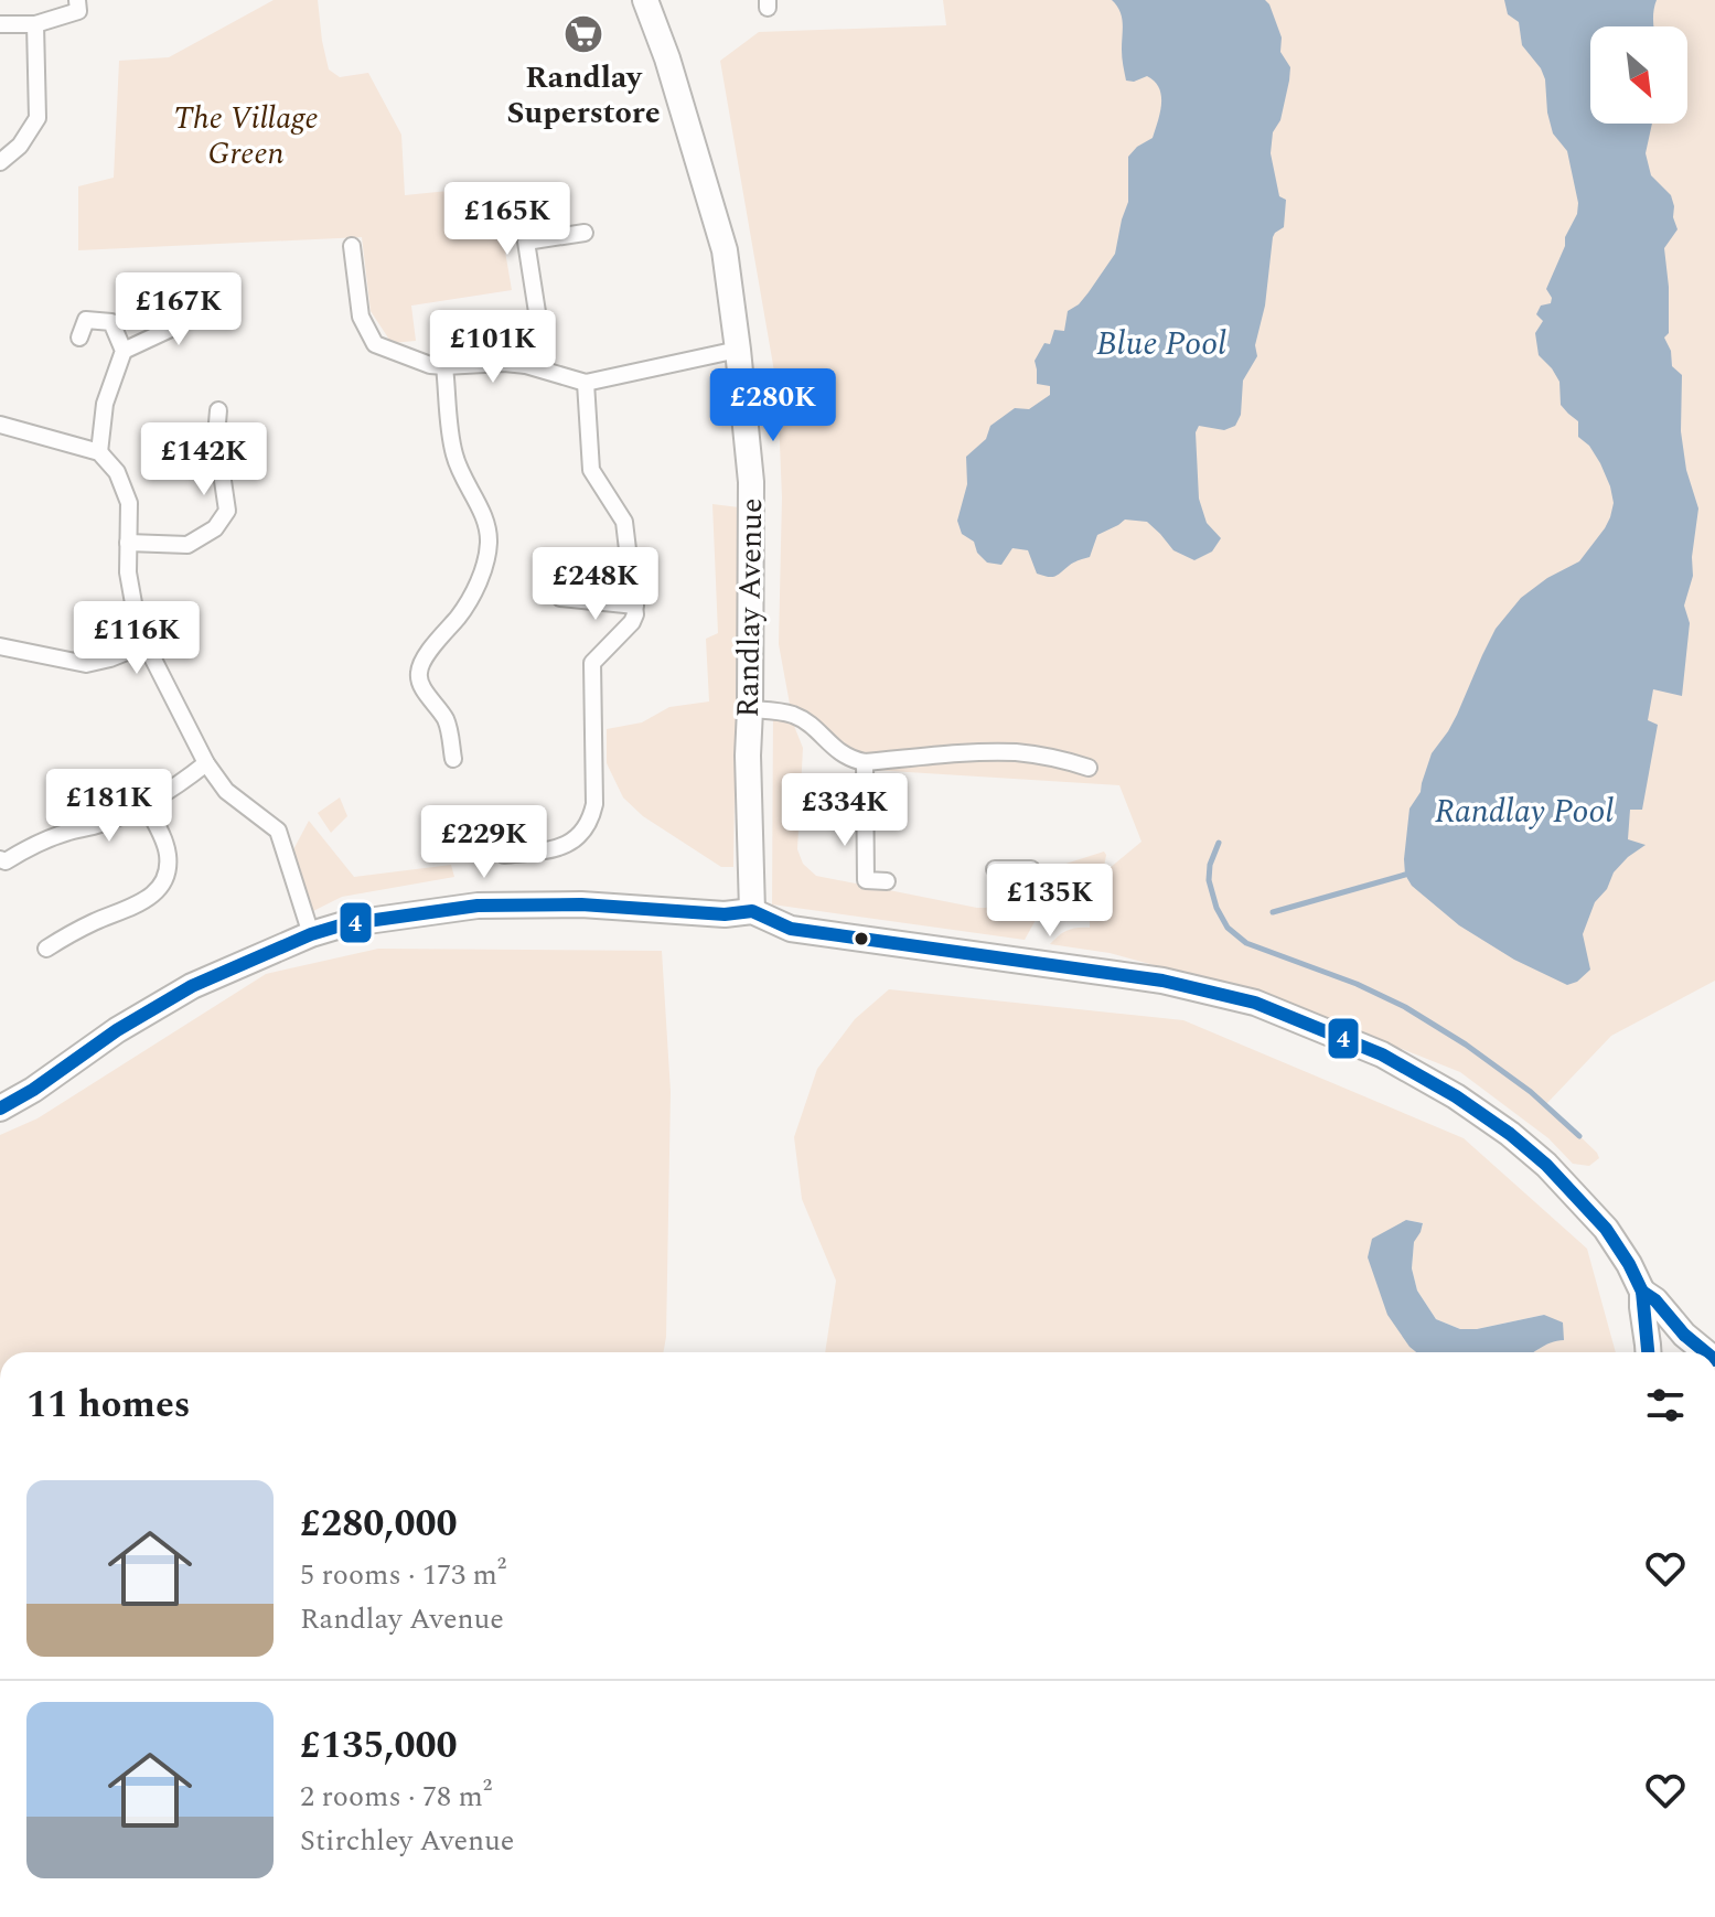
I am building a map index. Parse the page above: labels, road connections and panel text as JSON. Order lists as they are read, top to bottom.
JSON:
{
  "streets": {
    "street": ["Randlay Avenue"]
  },
  "water": ["Blue Pool", "Randlay Pool"],
  "parks": ["The Village Green"],
  "places": {
    "supermarket": ["Randlay Superstore"]
  },
  "lines": ["transit line 4"],
  "north": "bottom right",
  "page": {
    "price": [
      "£165K",
      "£167K",
      "£101K",
      "£280K",
      "£142K",
      "£248K",
      "£116K",
      "£181K",
      "£334K",
      "£229K",
      "£135K"
    ],
    "heading": "11 homes",
    "list": [
      {
        "name": "£280,000",
        "note": "5 rooms · 173 m² · Randlay Avenue"
      },
      {
        "name": "£135,000",
        "note": "2 rooms · 78 m² · Stirchley Avenue"
      }
    ]
  }
}
